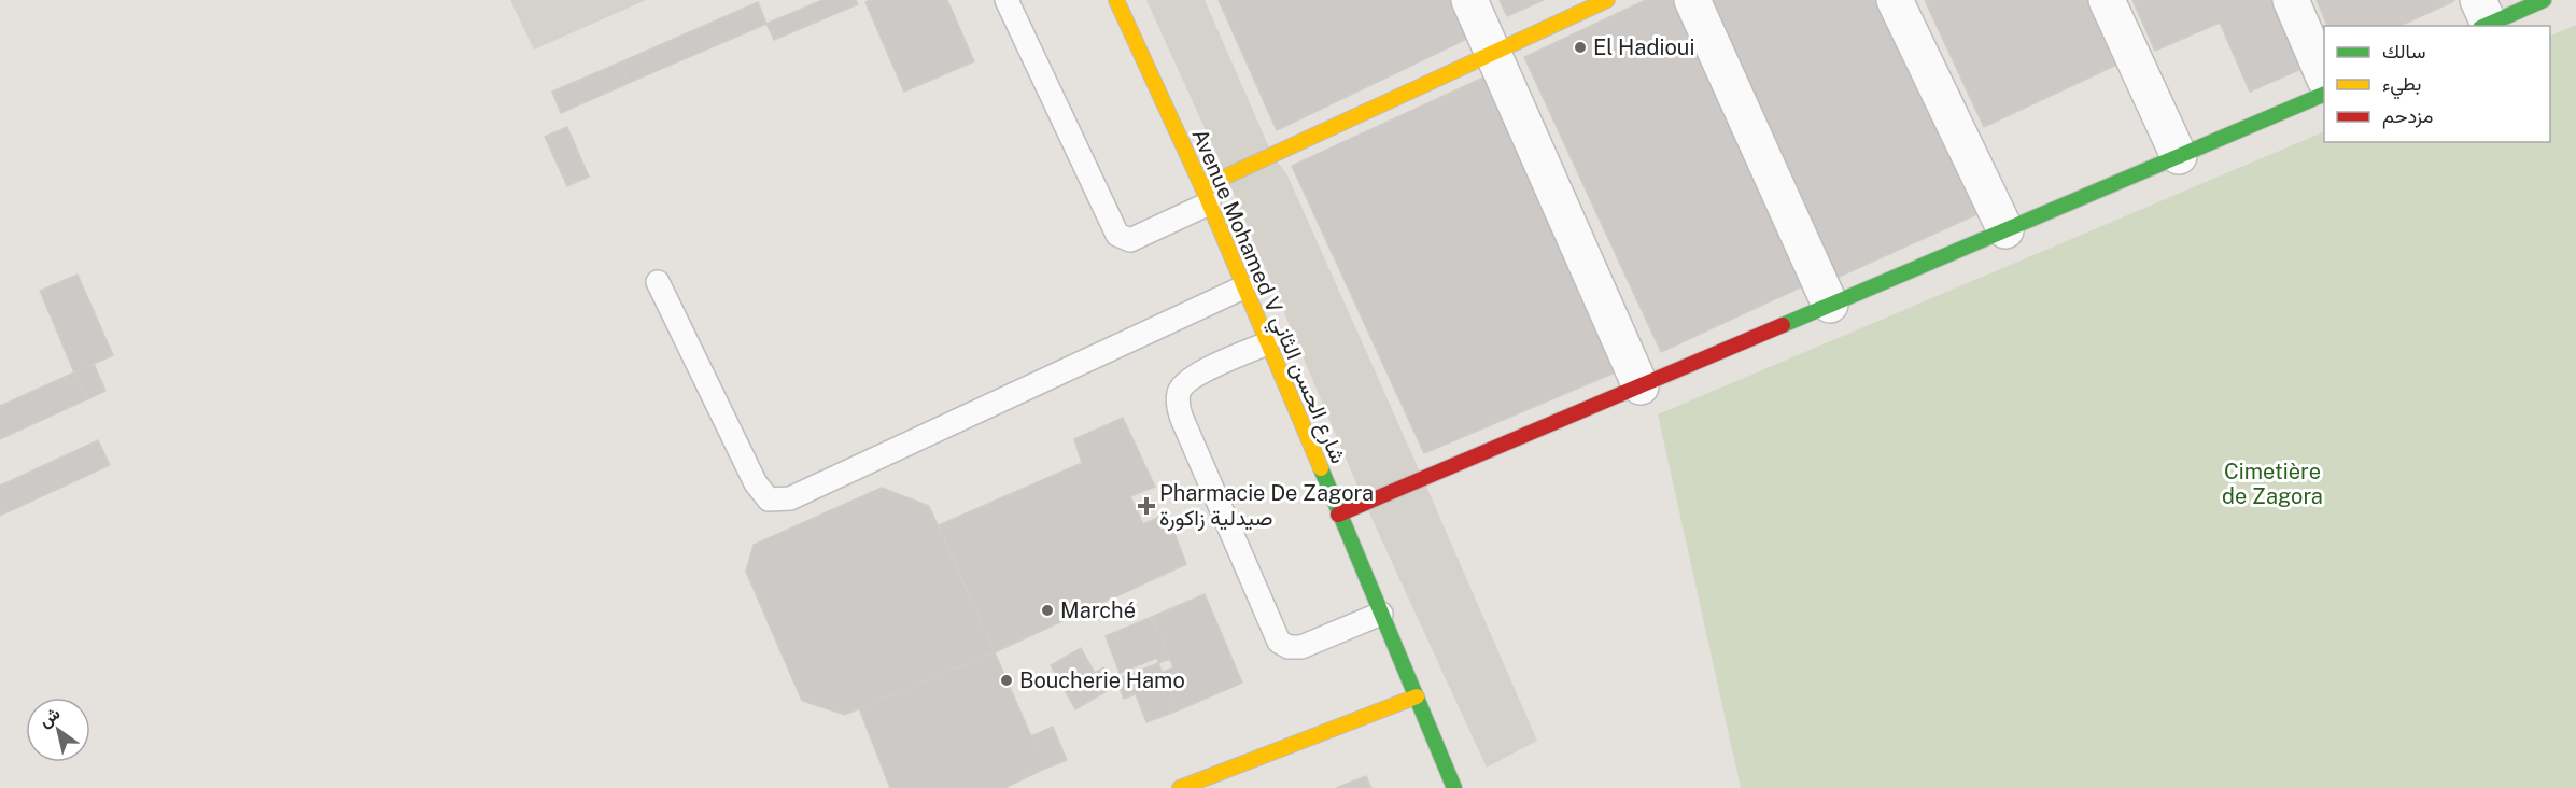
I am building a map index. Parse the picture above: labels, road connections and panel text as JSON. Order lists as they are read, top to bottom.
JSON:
{
  "streets": {
    "street": ["Avenue Mohamed V شارع الحسن الثاني"]
  },
  "parks": ["Cimetière de Zagora"],
  "places": {
    "other": ["El Hadioui", "Marché", "Boucherie Hamo"],
    "health": ["Pharmacie De Zagora صيدلية زاكورة"]
  },
  "legend": ["سالك", "بطيء", "مزدحم"],
  "north": "top left"
}
